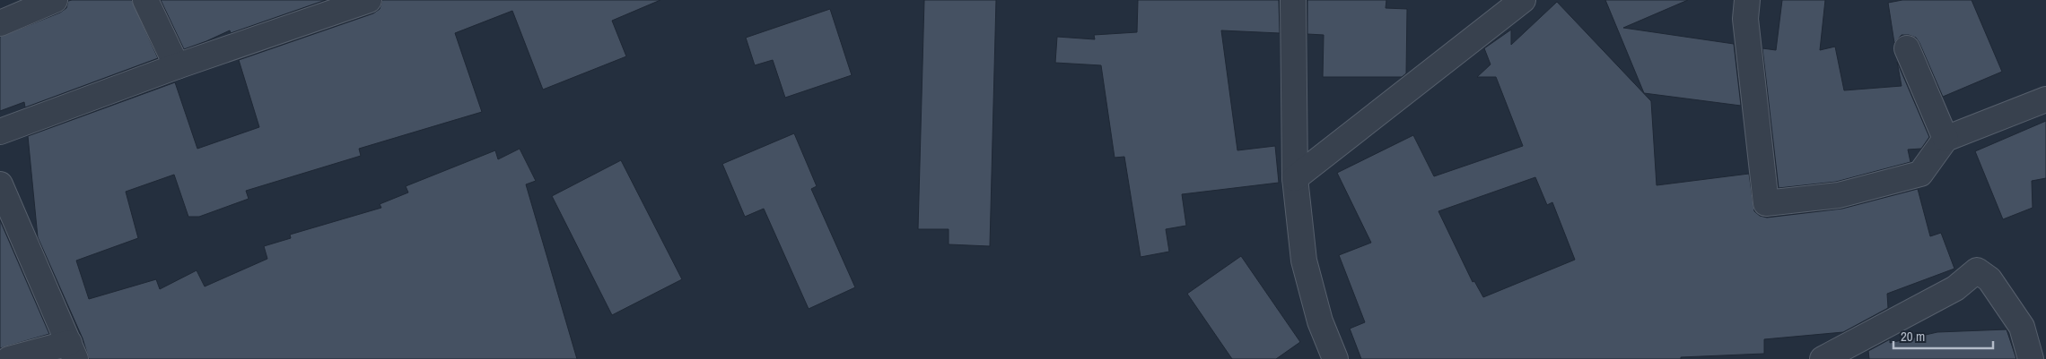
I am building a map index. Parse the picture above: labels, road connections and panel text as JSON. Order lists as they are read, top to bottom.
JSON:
{
  "scale_bar": "20 m"
}
